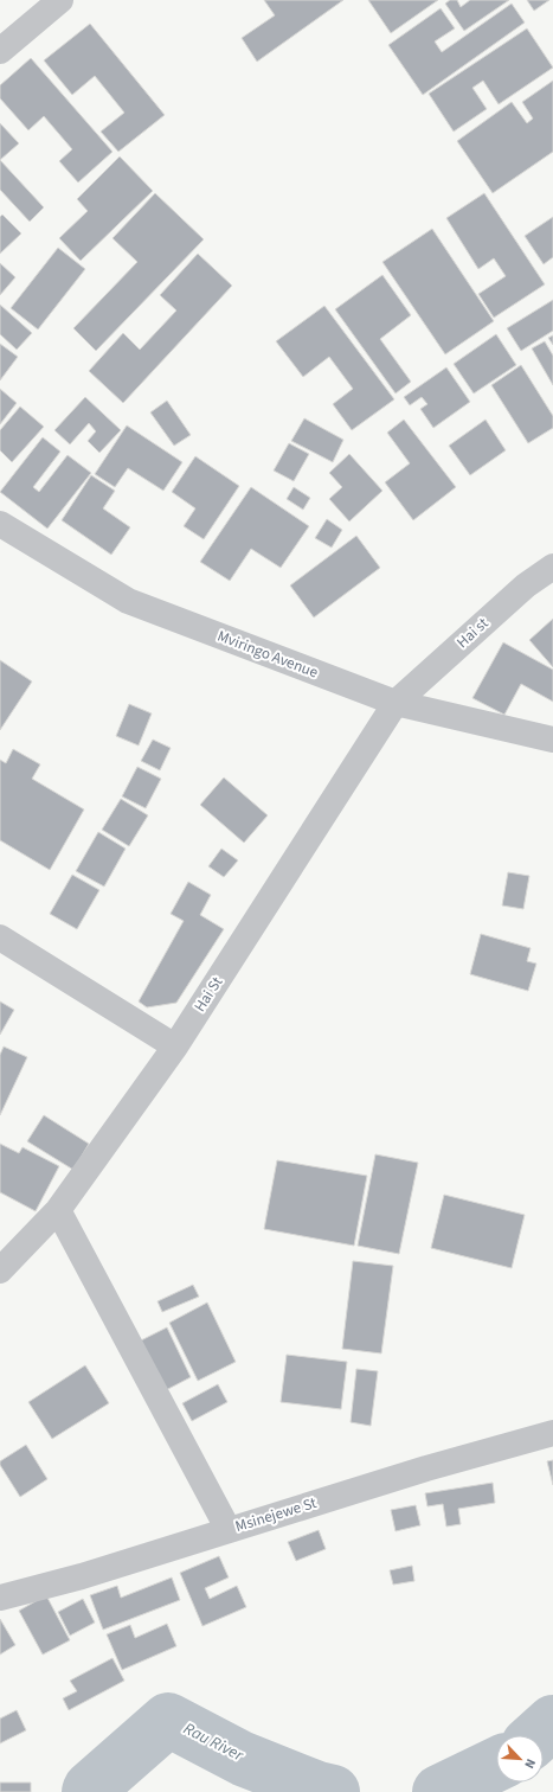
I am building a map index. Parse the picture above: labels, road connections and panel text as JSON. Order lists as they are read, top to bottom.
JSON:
{
  "streets": {
    "street": [
      "Hai st",
      "Mviringo Avenue",
      "Hai St",
      "Msinejewe St"
    ]
  },
  "crossings": [
    ["Hai st", "Mviringo Avenue"],
    ["Hai st", "Hai St"],
    ["Mviringo Avenue", "Hai St"]
  ],
  "water": ["Rau River"],
  "north": "bottom right"
}
